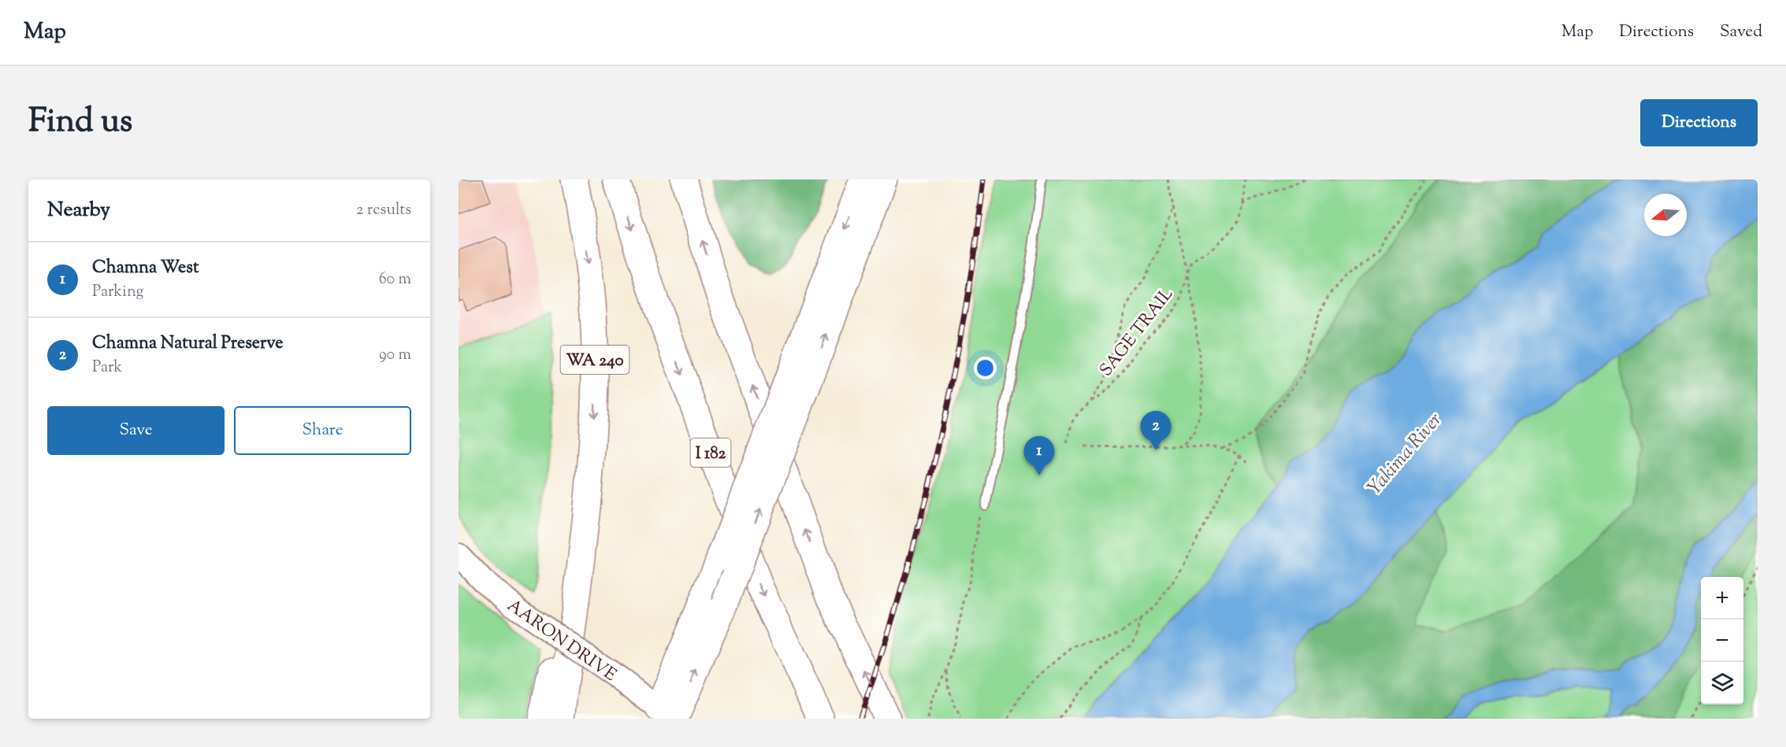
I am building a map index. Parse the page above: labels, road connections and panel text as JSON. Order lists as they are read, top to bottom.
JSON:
{
  "streets": {
    "highway": ["WA 240", "I 182"],
    "main road": ["AARON DRIVE"],
    "path": ["SAGE TRAIL"]
  },
  "water": ["Yakima River"],
  "north": "left",
  "page": {
    "header": "Map",
    "nav": ["Map", "Directions", "Saved"],
    "title": "Find us",
    "buttons": [
      "Directions",
      ["Save", "Share"]
    ],
    "heading": ["Nearby", "2 results"],
    "list": [
      {
        "mark": "1",
        "name": "Chamna West",
        "note": "Parking",
        "value": "60 m"
      },
      {
        "mark": "2",
        "name": "Chamna Natural Preserve",
        "note": "Park",
        "value": "90 m"
      }
    ],
    "pins": ["2", "1"],
    "map_buttons": ["+", "−"]
  }
}
